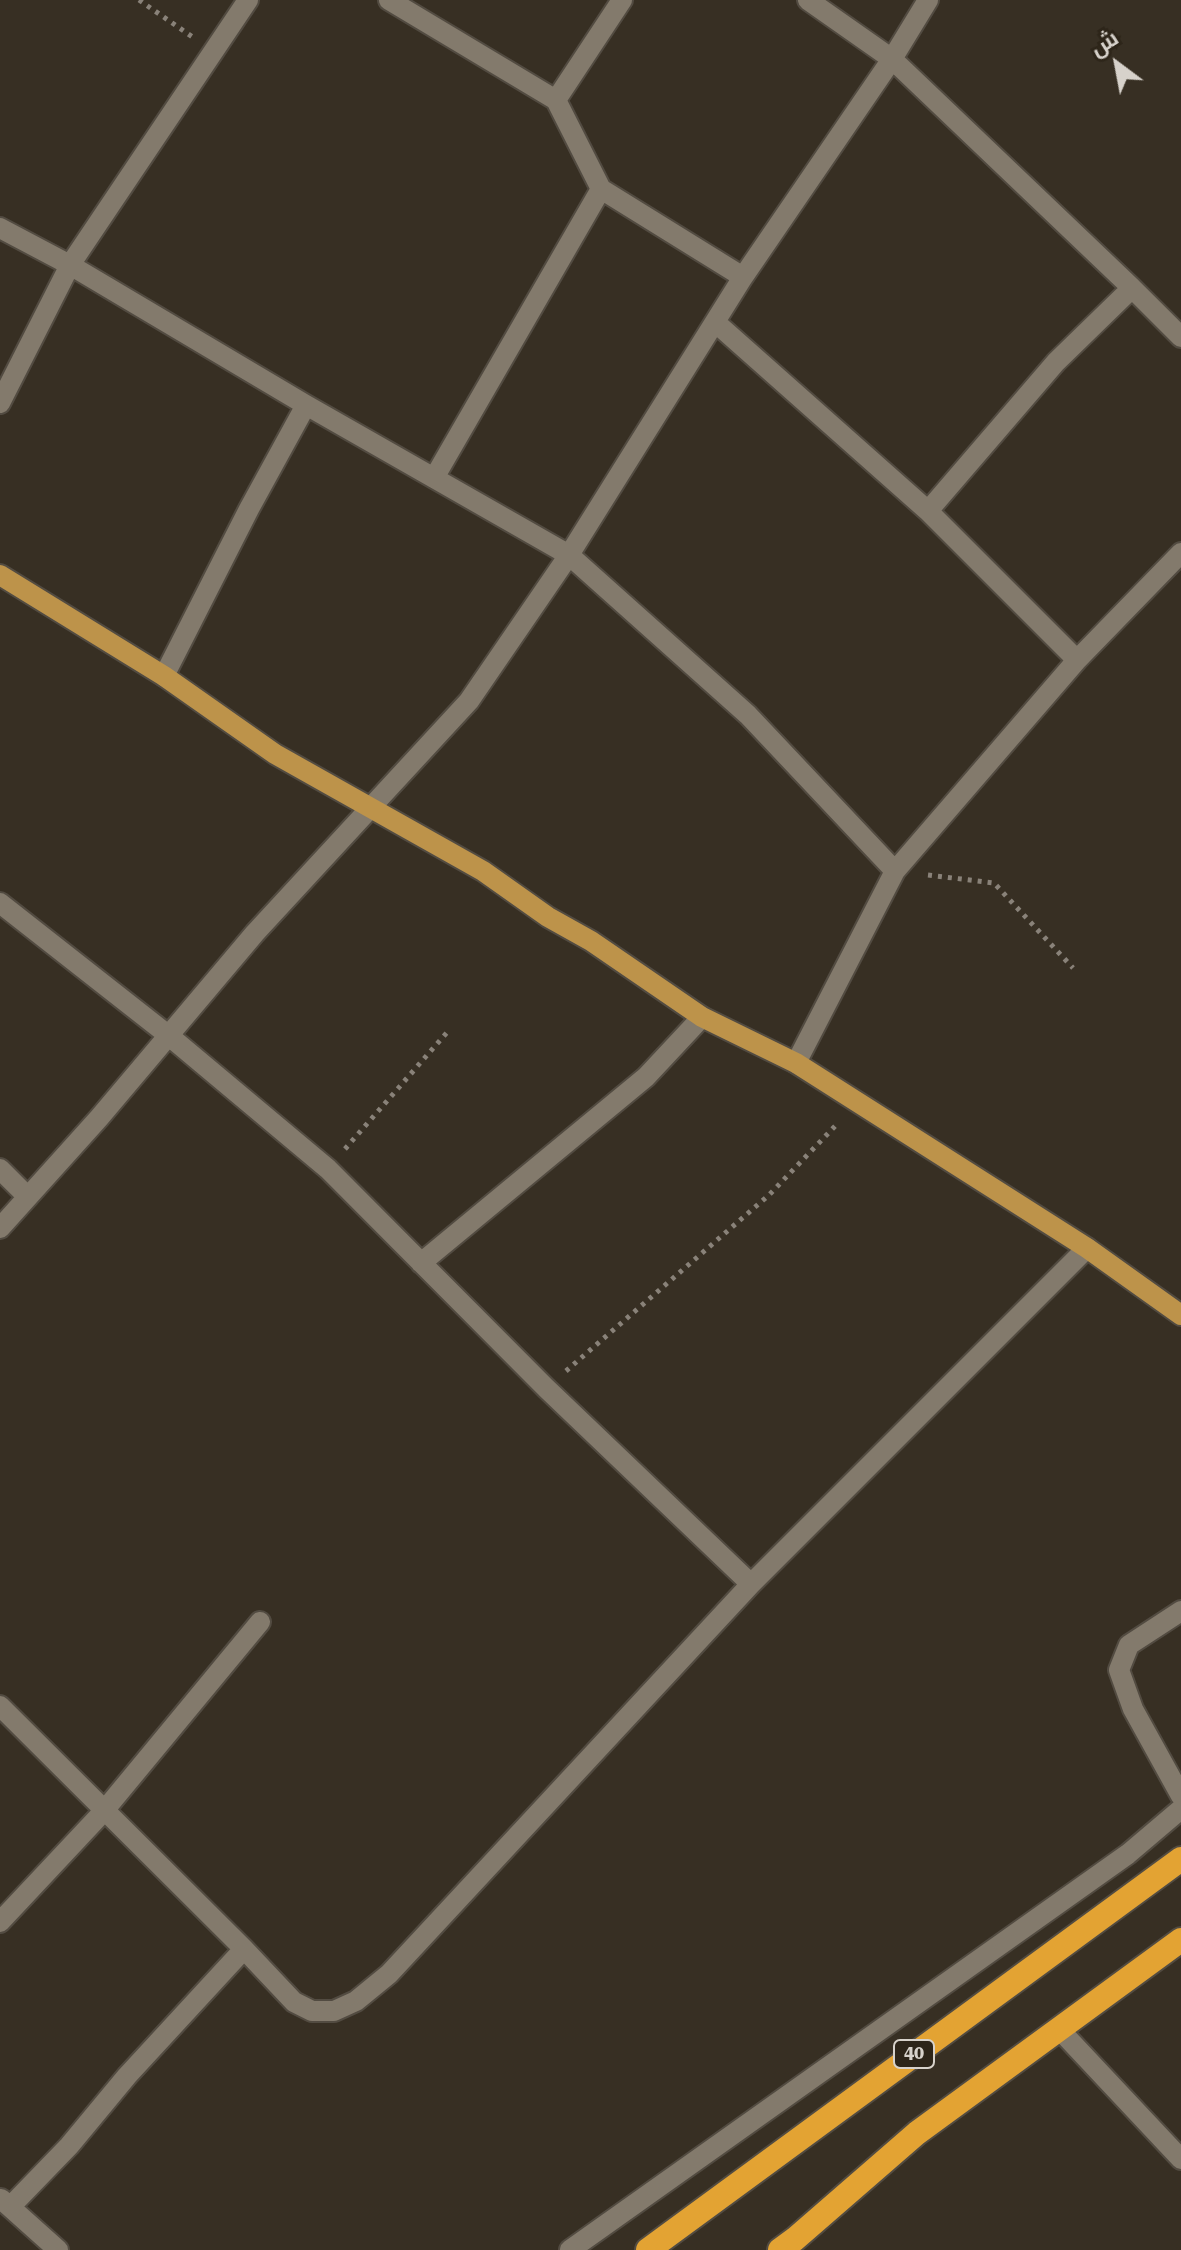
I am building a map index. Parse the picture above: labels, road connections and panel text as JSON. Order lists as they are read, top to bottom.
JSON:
{
  "streets": {
    "highway": ["40"]
  },
  "north": "top left"
}
